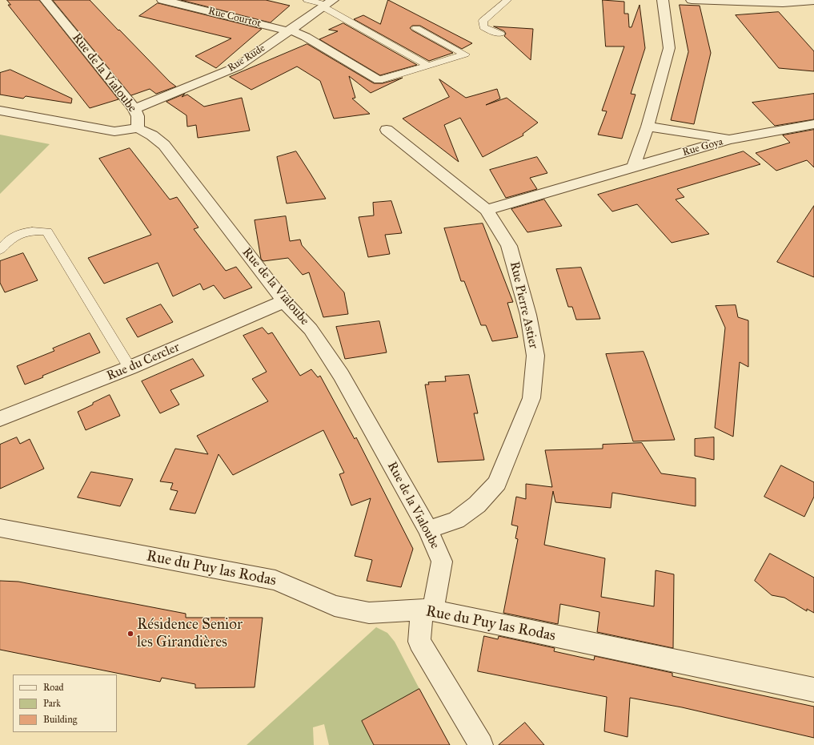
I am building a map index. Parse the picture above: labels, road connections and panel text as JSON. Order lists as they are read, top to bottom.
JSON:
{
  "streets": {
    "street": [
      "Rue Courtot",
      "Rue Rude",
      "Rue de la Vialoube",
      "Rue Goya",
      "Rue Pierre Astier",
      "Rue du Cercler",
      "Rue du Puy las Rodas"
    ]
  },
  "crossings": [
    ["Rue Courtot", "Rue Rude"],
    ["Rue Rude", "Rue de la Vialoube"],
    ["Rue de la Vialoube", "Rue Pierre Astier"],
    ["Rue de la Vialoube", "Rue du Cercler"],
    ["Rue de la Vialoube", "Rue du Puy las Rodas"],
    ["Rue Goya", "Rue Pierre Astier"]
  ],
  "places": ["Résidence Senior les Girandières"],
  "legend": ["Road", "Park", "Building"]
}
